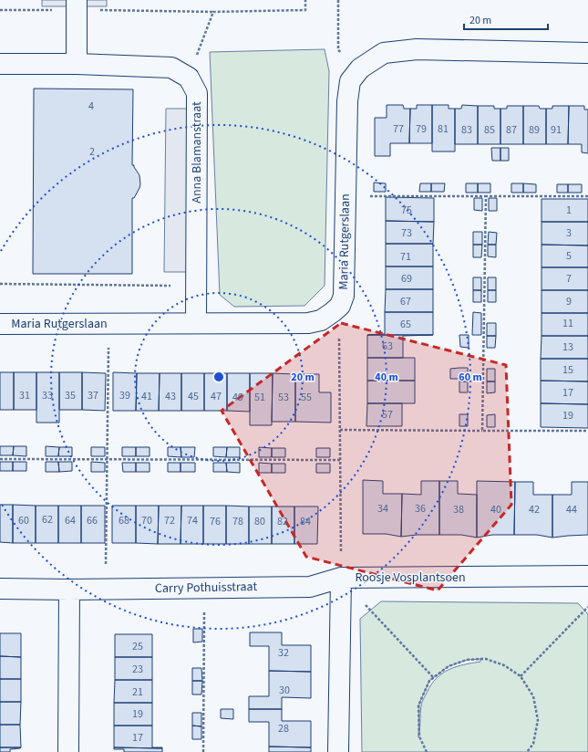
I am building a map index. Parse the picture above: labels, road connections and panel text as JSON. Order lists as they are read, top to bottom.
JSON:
{
  "streets": {
    "street": [
      "Anna Blamanstraat",
      "Maria Rutgerslaan",
      "Roosje Vosplantsoen",
      "Carry Pothuisstraat"
    ]
  },
  "crossings": [
    ["Anna Blamanstraat", "Maria Rutgerslaan"],
    ["Roosje Vosplantsoen", "Carry Pothuisstraat"]
  ],
  "house_numbers": [
    "4",
    "77",
    "79",
    "81",
    "83",
    "85",
    "87",
    "89",
    "91",
    "2",
    "75",
    "1",
    "73",
    "3",
    "5",
    "71",
    "69",
    "7",
    "67",
    "9",
    "11",
    "65",
    "63",
    "13",
    "15",
    "17",
    "31",
    "33",
    "35",
    "37",
    "39",
    "41",
    "43",
    "45",
    "47",
    "49",
    "51",
    "53",
    "55",
    "57",
    "19",
    "34",
    "36",
    "38",
    "40",
    "42",
    "44",
    "62",
    "60",
    "64",
    "66",
    "68",
    "70",
    "72",
    "74",
    "76",
    "78",
    "80",
    "82",
    "84",
    "25",
    "32",
    "23",
    "30",
    "21",
    "19",
    "28",
    "17"
  ],
  "scale_bar": "20 m",
  "rings": ["20 m", "40 m", "60 m"]
}
